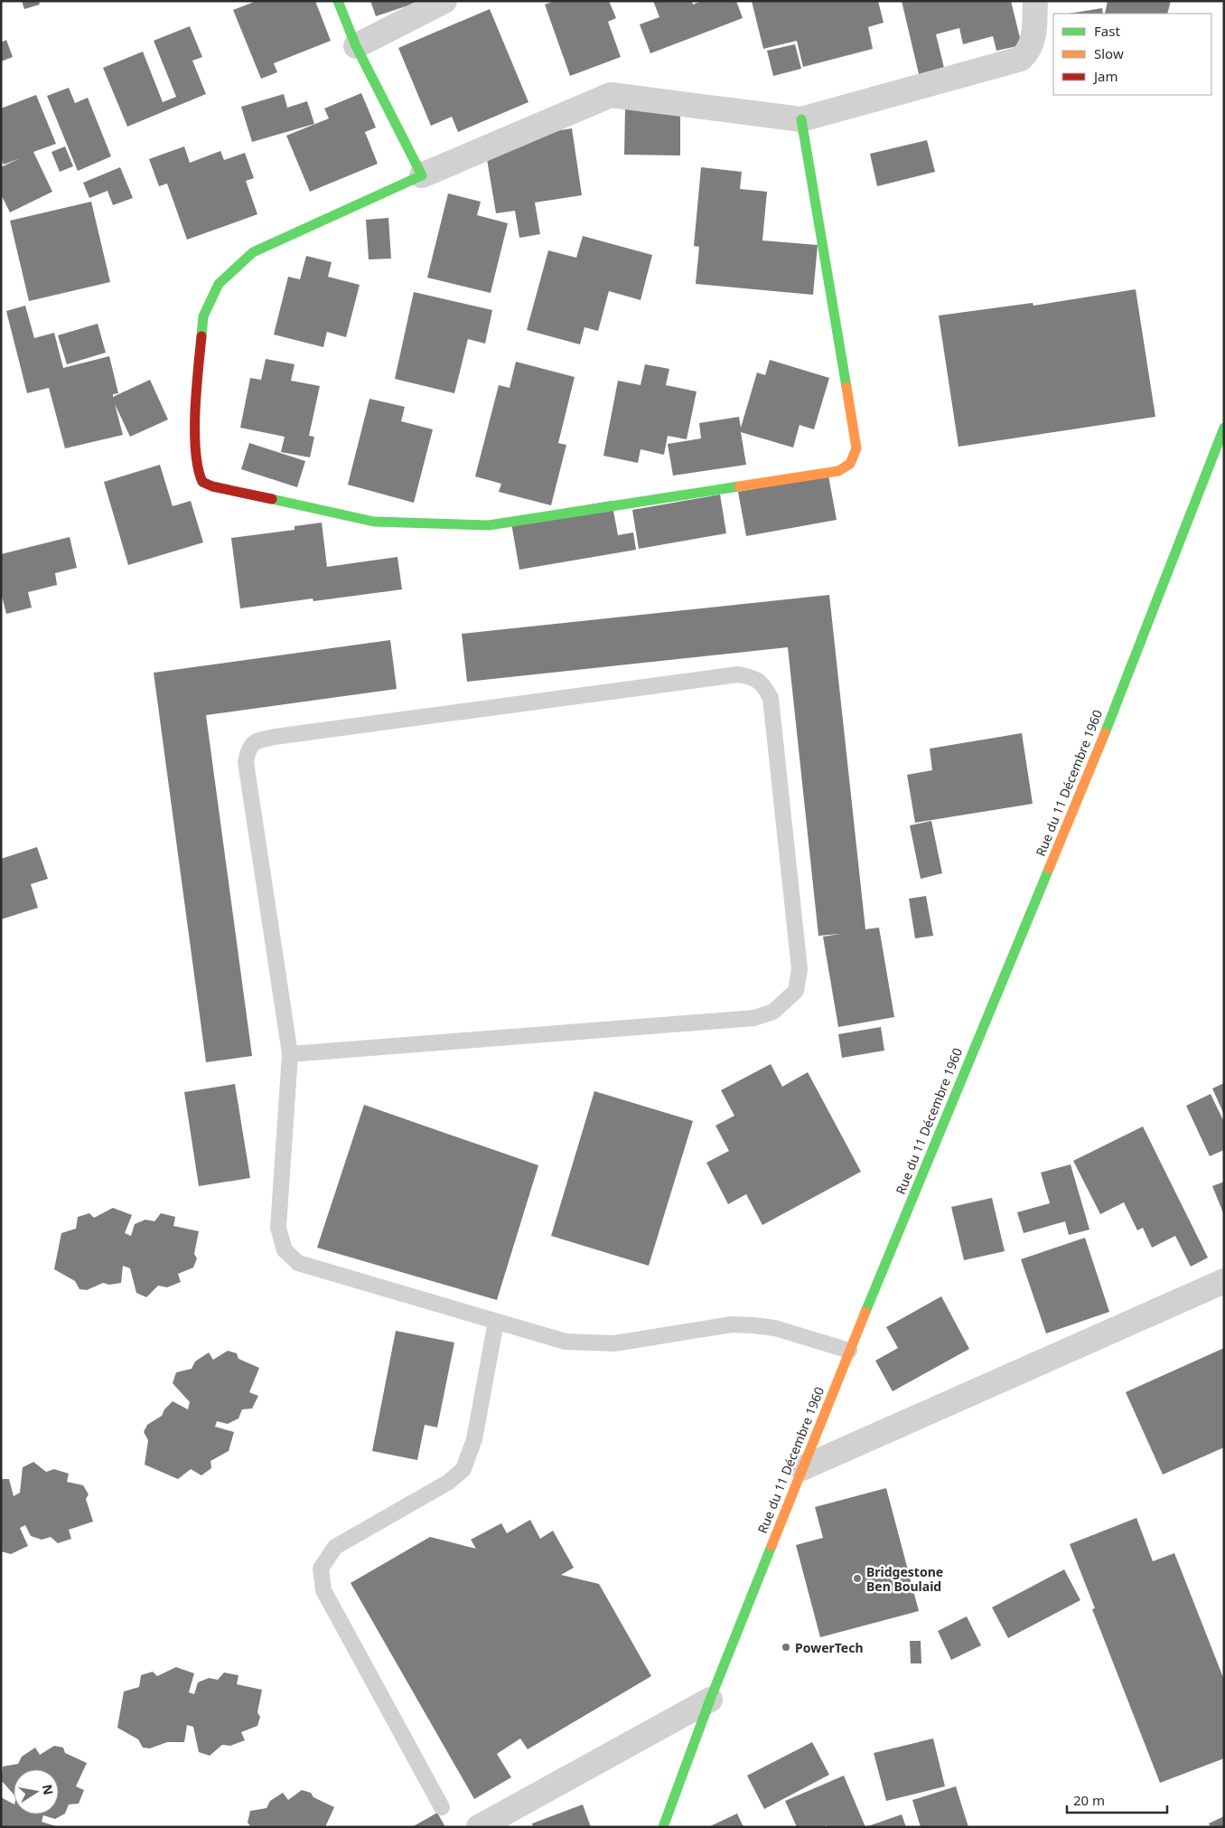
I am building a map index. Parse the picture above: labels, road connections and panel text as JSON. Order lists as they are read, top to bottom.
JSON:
{
  "streets": {
    "street": ["Rue du 11 Décembre 1960"]
  },
  "places": ["Bridgestone Ben Boulaid", "PowerTech"],
  "legend": ["Fast", "Slow", "Jam"],
  "scale_bar": "20 m",
  "north": "right"
}
